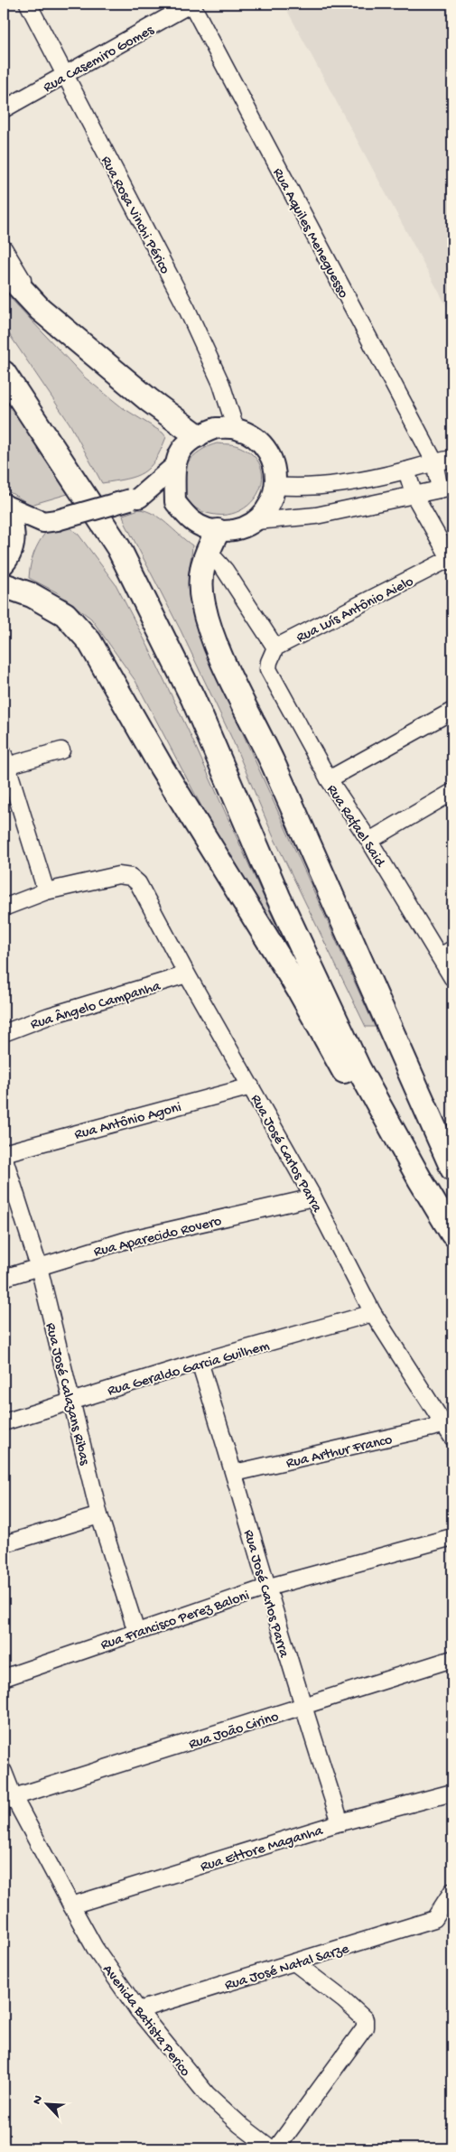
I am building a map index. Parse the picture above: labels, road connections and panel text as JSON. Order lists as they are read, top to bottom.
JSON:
{
  "streets": {
    "street": [
      "Rua Casemiro Gomes",
      "Rua Rosa Vinchi Périco",
      "Rua Aquiles Meneguesso",
      "Rua Luís Antônio Aielo",
      "Rua Rafael Said",
      "Rua Ângelo Campanha",
      "Rua Antônio Agoni",
      "Rua José Carlos Parra",
      "Rua Aparecido Rovero",
      "Rua Geraldo Garcia Guilhem",
      "Rua José Calazans Ribas",
      "Rua Arthur Franco",
      "Rua Francisco Perez Baloni",
      "Rua João Cirino",
      "Rua Ettore Maganha",
      "Rua José Natal Sarze",
      "Avenida Batista Perico"
    ]
  },
  "crossings": [
    ["Rua Casemiro Gomes", "Rua Rosa Vinchi Périco"],
    ["Rua Casemiro Gomes", "Rua Aquiles Meneguesso"],
    ["Rua Luís Antônio Aielo", "Rua Rafael Said"],
    ["Rua Ângelo Campanha", "Rua José Carlos Parra"],
    ["Rua Antônio Agoni", "Rua José Carlos Parra"],
    ["Rua Antônio Agoni", "Rua José Calazans Ribas"],
    ["Rua José Carlos Parra", "Rua Aparecido Rovero"],
    ["Rua José Carlos Parra", "Rua Geraldo Garcia Guilhem"],
    ["Rua José Carlos Parra", "Rua Arthur Franco"],
    ["Rua José Carlos Parra", "Rua Francisco Perez Baloni"],
    ["Rua José Carlos Parra", "Rua João Cirino"],
    ["Rua José Carlos Parra", "Rua Ettore Maganha"],
    ["Rua Aparecido Rovero", "Rua José Calazans Ribas"],
    ["Rua Geraldo Garcia Guilhem", "Rua José Calazans Ribas"],
    ["Rua José Calazans Ribas", "Rua Francisco Perez Baloni"],
    ["Rua João Cirino", "Avenida Batista Perico"],
    ["Rua Ettore Maganha", "Avenida Batista Perico"],
    ["Rua José Natal Sarze", "Avenida Batista Perico"]
  ],
  "north": "top left"
}
